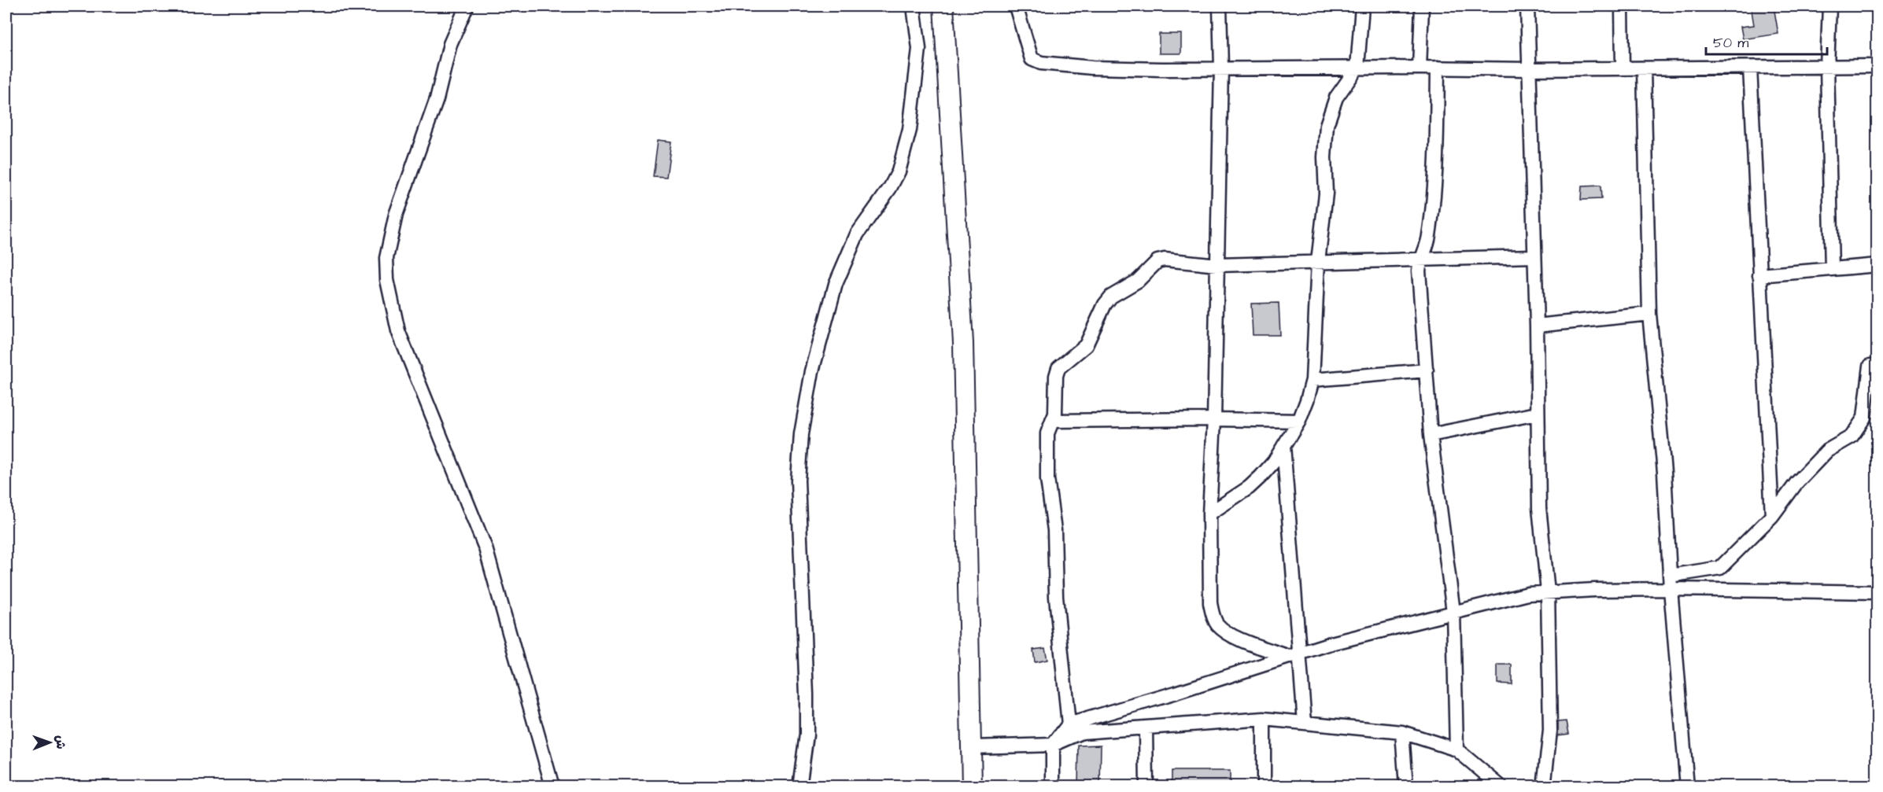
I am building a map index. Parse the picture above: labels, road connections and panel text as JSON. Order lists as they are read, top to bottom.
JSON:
{
  "scale_bar": "50 m",
  "north": "right"
}
